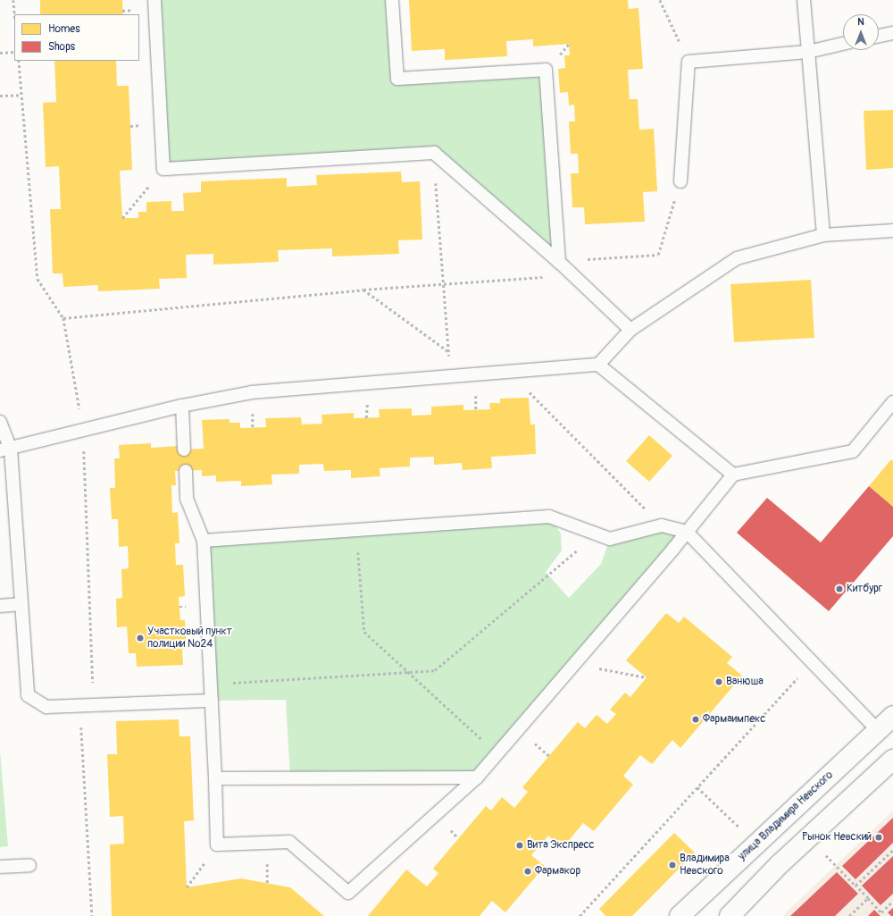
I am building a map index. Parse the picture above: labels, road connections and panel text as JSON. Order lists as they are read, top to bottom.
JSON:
{
  "streets": {
    "street": ["улица Владимира Невского"]
  },
  "places": [
    "Китбург",
    "Участковый пункт полиции №24",
    "Ванюша",
    "Фармаимпекс",
    "Рынок Невский",
    "Вита Экспресс",
    "Владимира Невского",
    "Фармакор"
  ],
  "legend": ["Homes", "Shops"],
  "north": "top"
}
